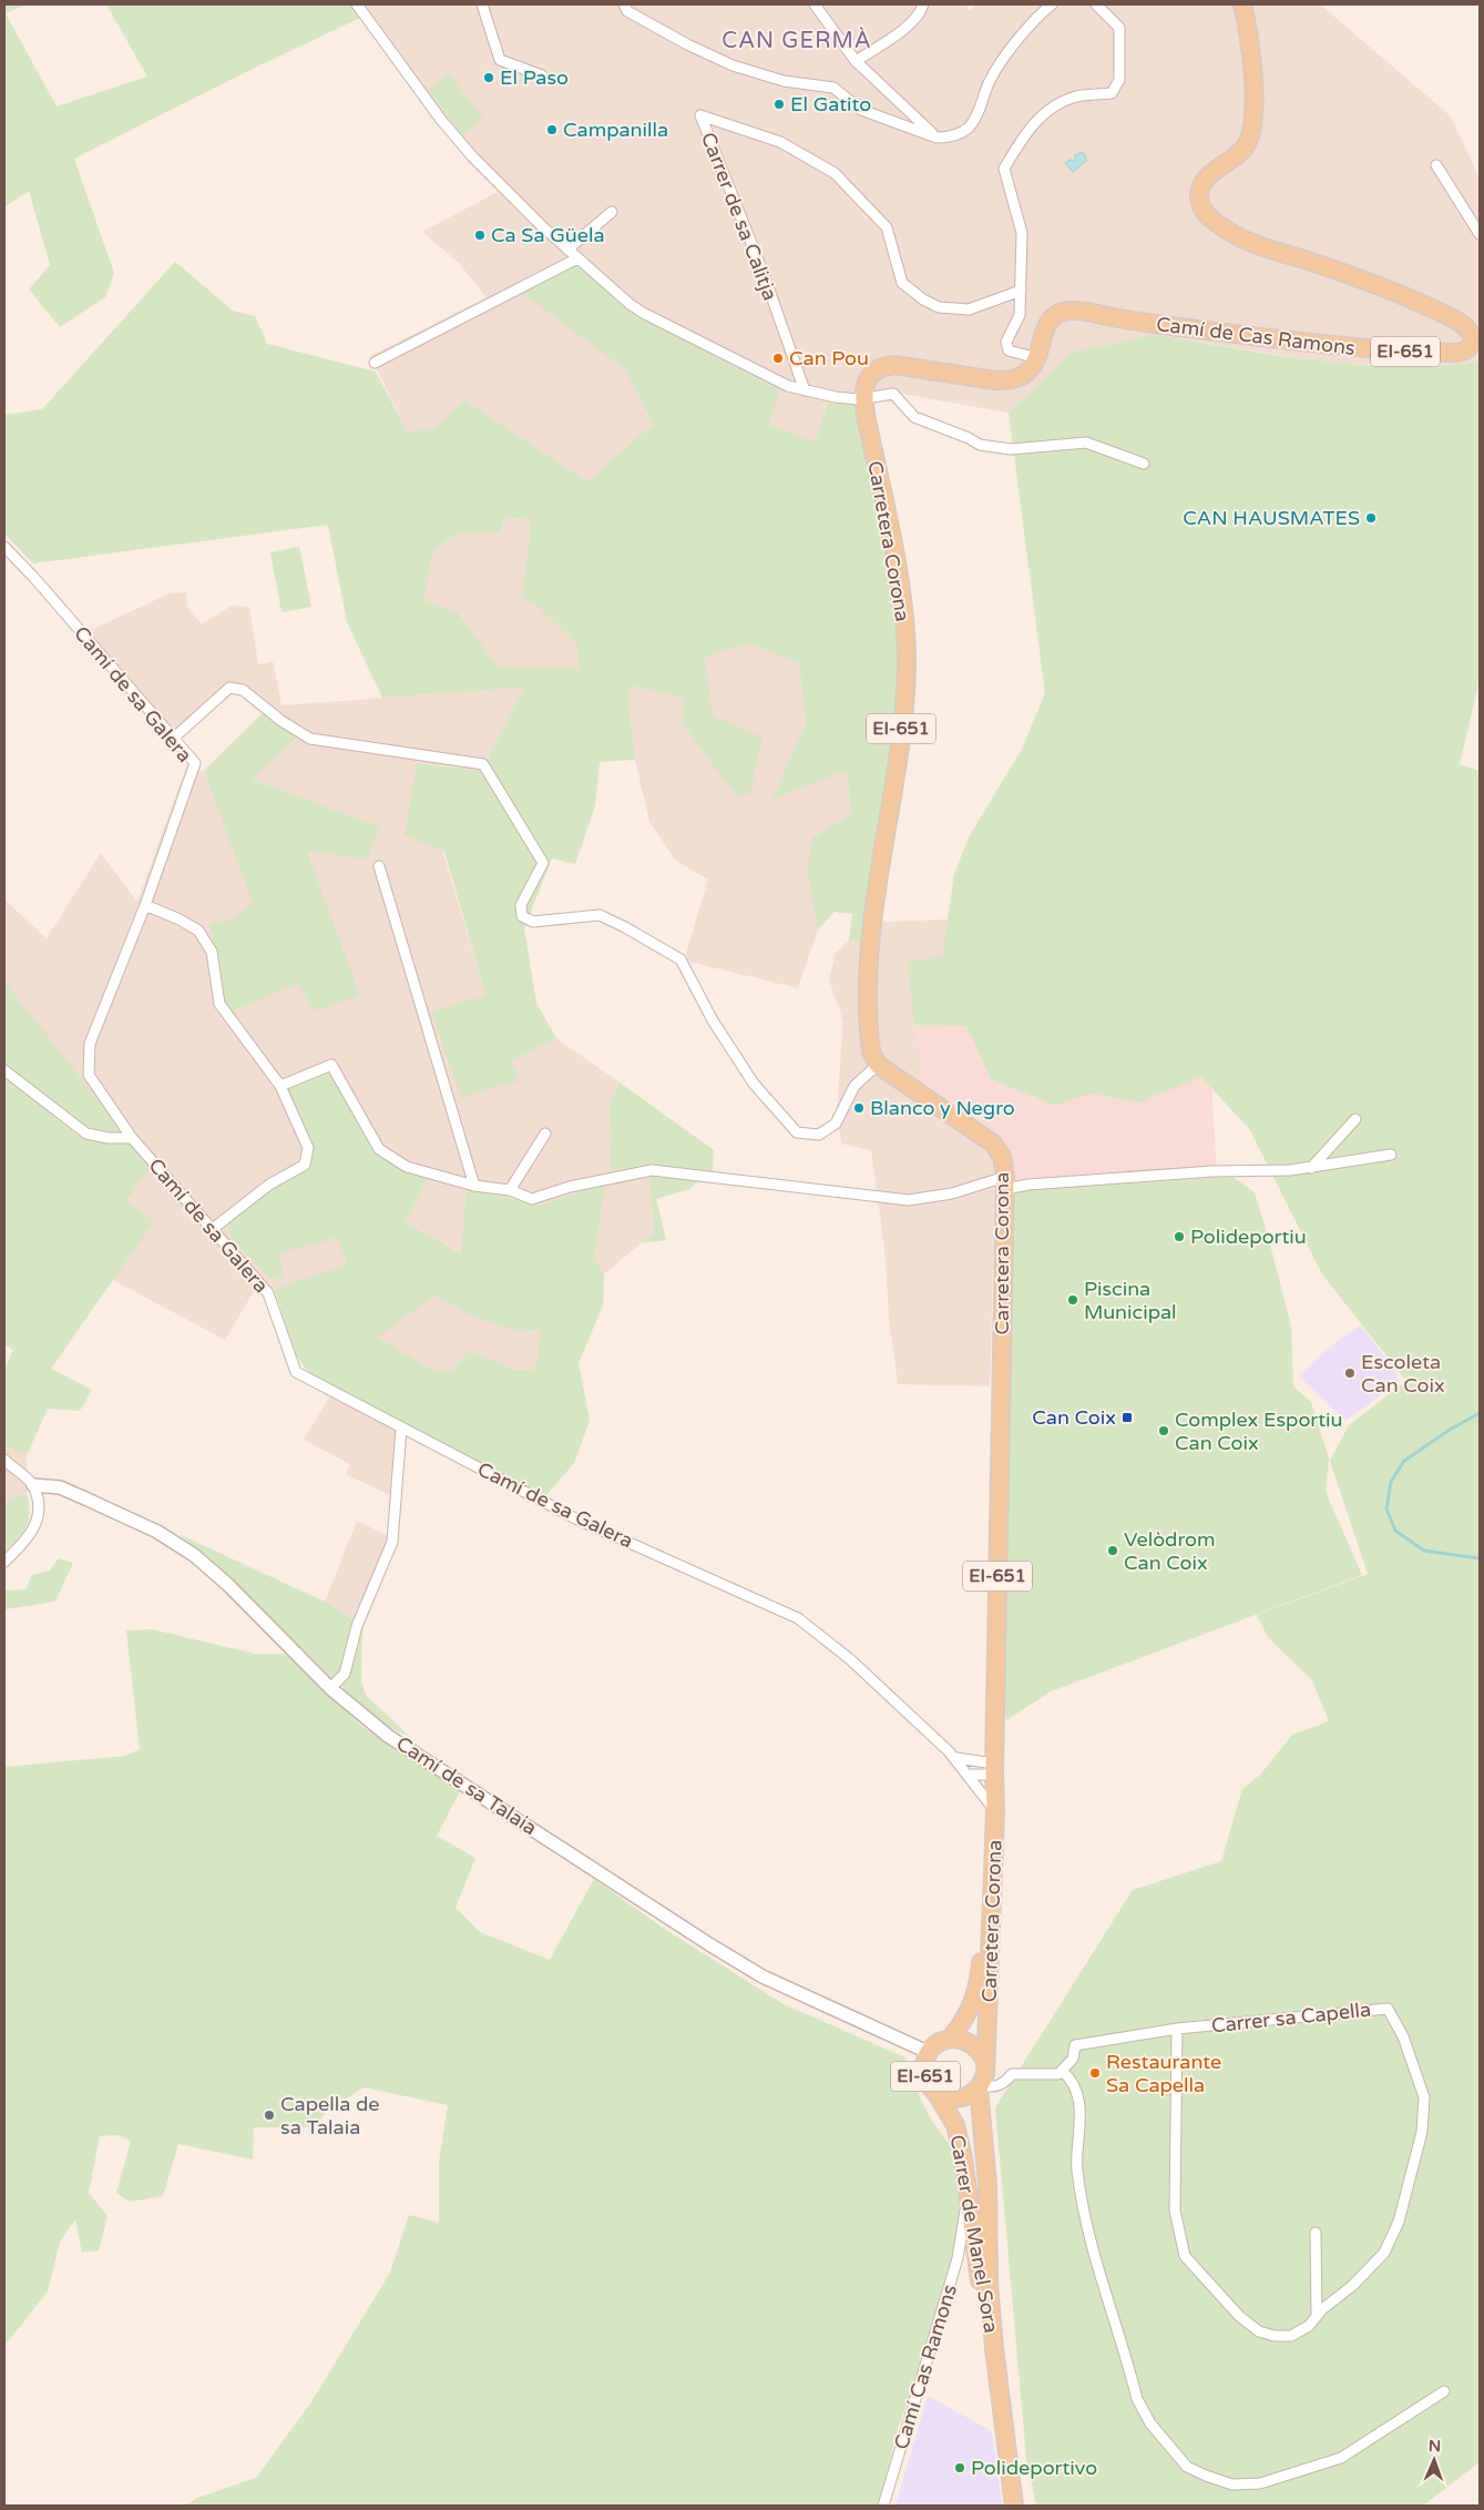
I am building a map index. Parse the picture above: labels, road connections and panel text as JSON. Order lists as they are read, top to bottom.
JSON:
{
  "streets": {
    "main road": [
      "Camí de Cas Ramons",
      "EI-651",
      "Carretera Corona",
      "Carrer de Manel Sora"
    ],
    "street": [
      "Carrer de sa Calitja",
      "Camí de sa Galera",
      "Camí de sa Talaia",
      "Carrer sa Capella",
      "Camí Cas Ramons"
    ]
  },
  "crossings": [
    ["Camí de Cas Ramons", "Carretera Corona"],
    ["EI-651", "Carretera Corona"],
    ["EI-651", "Camí de sa Talaia"],
    ["EI-651", "Carrer de Manel Sora"],
    ["Carretera Corona", "Camí de sa Galera"],
    ["Carretera Corona", "Camí de sa Talaia"],
    ["Carretera Corona", "Carrer de Manel Sora"],
    ["Camí de sa Talaia", "Carrer de Manel Sora"],
    ["Carrer de Manel Sora", "Camí Cas Ramons"]
  ],
  "districts": ["CAN GERMÀ"],
  "places": {
    "other": [
      "El Paso",
      "El Gatito",
      "Campanilla",
      "Ca Sa Güela",
      "Can Pou",
      "CAN HAUSMATES",
      "Blanco y Negro",
      "Polideportiu",
      "Piscina Municipal",
      "Escoleta Can Coix",
      "Complex Esportiu Can Coix",
      "Velòdrom Can Coix",
      "Restaurante Sa Capella",
      "Capella de sa Talaia",
      "Polideportivo"
    ],
    "transit": ["Can Coix"]
  },
  "north": "top"
}
